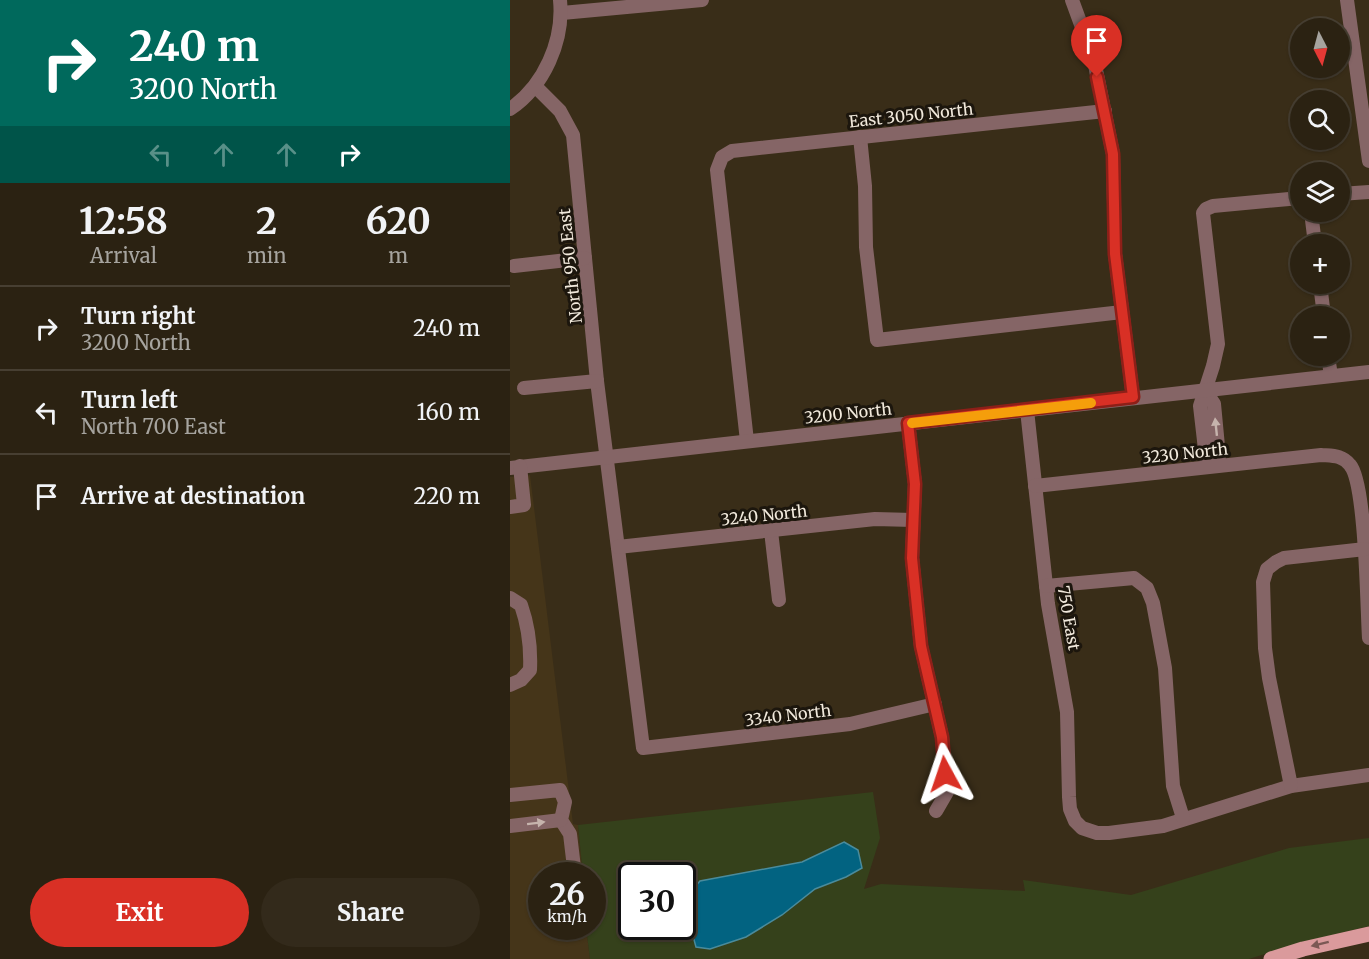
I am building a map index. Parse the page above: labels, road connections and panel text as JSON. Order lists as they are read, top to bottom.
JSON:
{
  "streets": {
    "street": [
      "East 3050 North",
      "North 950 East",
      "3200 North",
      "3230 North",
      "3240 North",
      "750 East",
      "3340 North"
    ]
  },
  "crossings": [
    ["East 3050 North", "3200 North"],
    ["North 950 East", "3200 North"],
    ["North 950 East", "3240 North"],
    ["North 950 East", "3340 North"],
    ["3200 North", "750 East"],
    ["3230 North", "750 East"]
  ],
  "north": "bottom",
  "page": {
    "turn": ["240 m", "3200 North"],
    "map_buttons": ["+", "−"],
    "eta": [
      "12:58",
      "Arrival",
      "2",
      "min",
      "620",
      "m"
    ],
    "list": [
      {
        "name": "Turn right",
        "note": "3200 North",
        "value": "240 m"
      },
      {
        "name": "Turn left",
        "note": "North 700 East",
        "value": "160 m"
      },
      {
        "name": "Arrive at destination",
        "value": "220 m"
      }
    ],
    "speed": "26 km/h",
    "limit": "30",
    "buttons": ["Exit", "Share"]
  }
}
